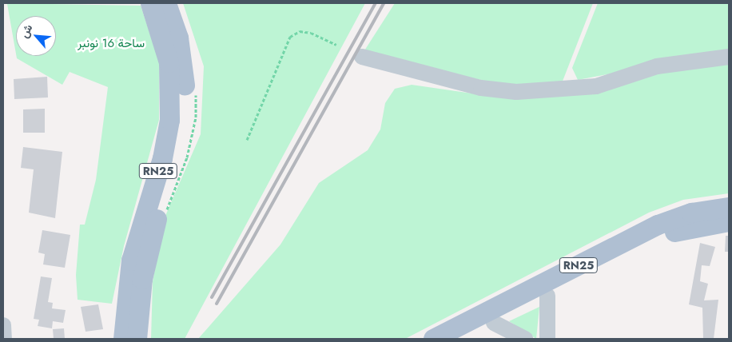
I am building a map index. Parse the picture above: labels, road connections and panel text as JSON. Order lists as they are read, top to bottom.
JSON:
{
  "streets": {
    "main road": ["RN25"]
  },
  "parks": ["ساحة 16 نونبر"],
  "north": "top left"
}
